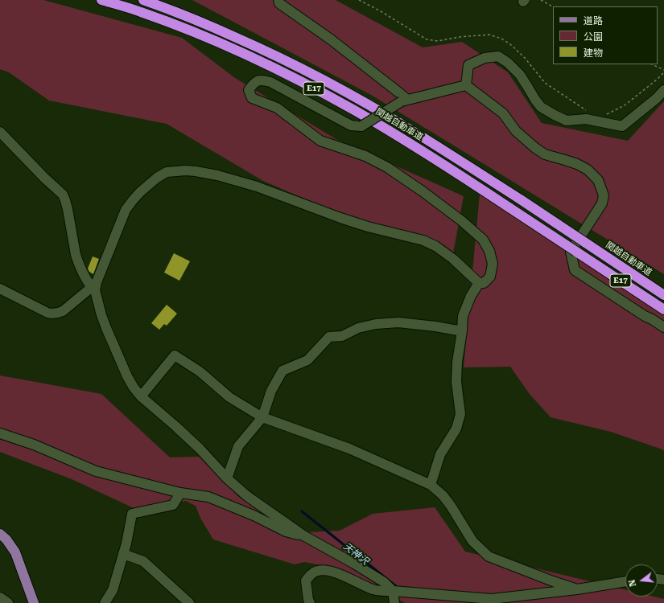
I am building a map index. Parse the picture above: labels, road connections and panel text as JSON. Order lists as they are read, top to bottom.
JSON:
{
  "streets": {
    "highway": ["E17", "関越自動車道"]
  },
  "water": ["天神沢"],
  "legend": ["道路", "公園", "建物"],
  "north": "left"
}
